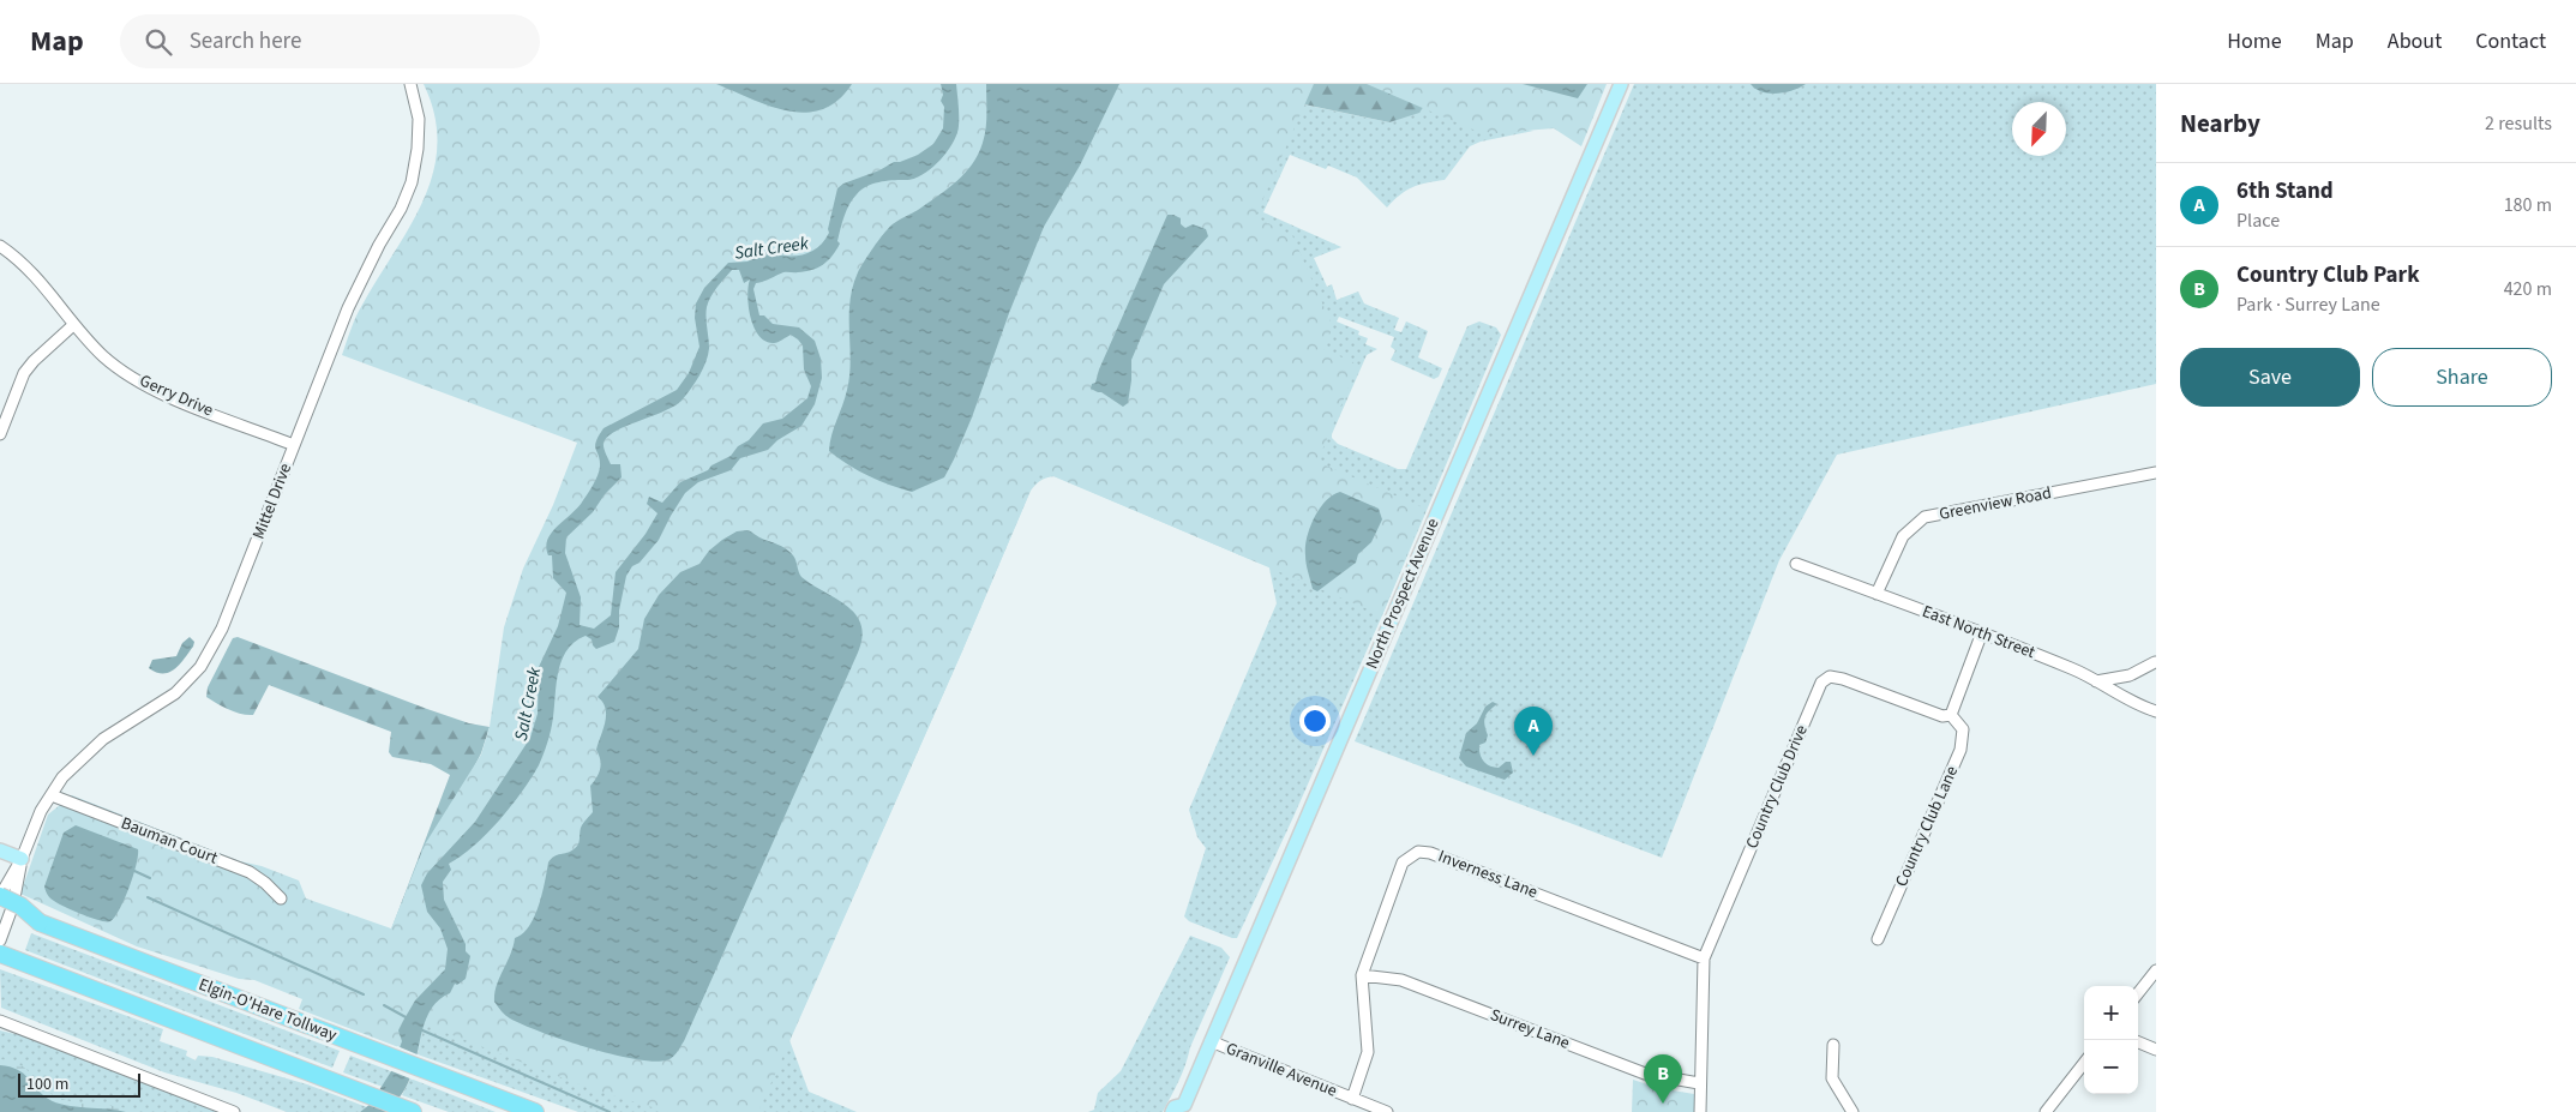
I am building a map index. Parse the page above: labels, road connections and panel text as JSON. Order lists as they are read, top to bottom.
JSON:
{
  "streets": {
    "highway": ["Elgin-O'Hare Tollway"],
    "main road": ["North Prospect Avenue"],
    "street": [
      "Gerry Drive",
      "Mittel Drive",
      "Greenview Road",
      "East North Street",
      "Country Club Drive",
      "Country Club Lane",
      "Bauman Court",
      "Inverness Lane",
      "Surrey Lane",
      "Granville Avenue"
    ]
  },
  "crossings": [
    ["Gerry Drive", "Mittel Drive"],
    ["Mittel Drive", "Bauman Court"],
    ["Greenview Road", "East North Street"],
    ["North Prospect Avenue", "Granville Avenue"],
    ["Country Club Drive", "Country Club Lane"],
    ["Country Club Drive", "Inverness Lane"],
    ["Country Club Drive", "Surrey Lane"],
    ["Inverness Lane", "Surrey Lane"],
    ["Inverness Lane", "Granville Avenue"]
  ],
  "water": ["Salt Creek"],
  "scale_bar": "100 m",
  "north": "bottom left",
  "page": {
    "header": "Map",
    "search": "Search here",
    "nav": [
      "Home",
      "Map",
      "About",
      "Contact"
    ],
    "heading": ["Nearby", "2 results"],
    "list": [
      {
        "mark": "A",
        "name": "6th Stand",
        "note": "Place",
        "value": "180 m"
      },
      {
        "mark": "B",
        "name": "Country Club Park",
        "note": "Park · Surrey Lane",
        "value": "420 m"
      }
    ],
    "buttons": ["Save", "Share"],
    "pins": ["A", "B"],
    "map_buttons": ["+", "−"],
    "scale": "100 m"
  }
}
